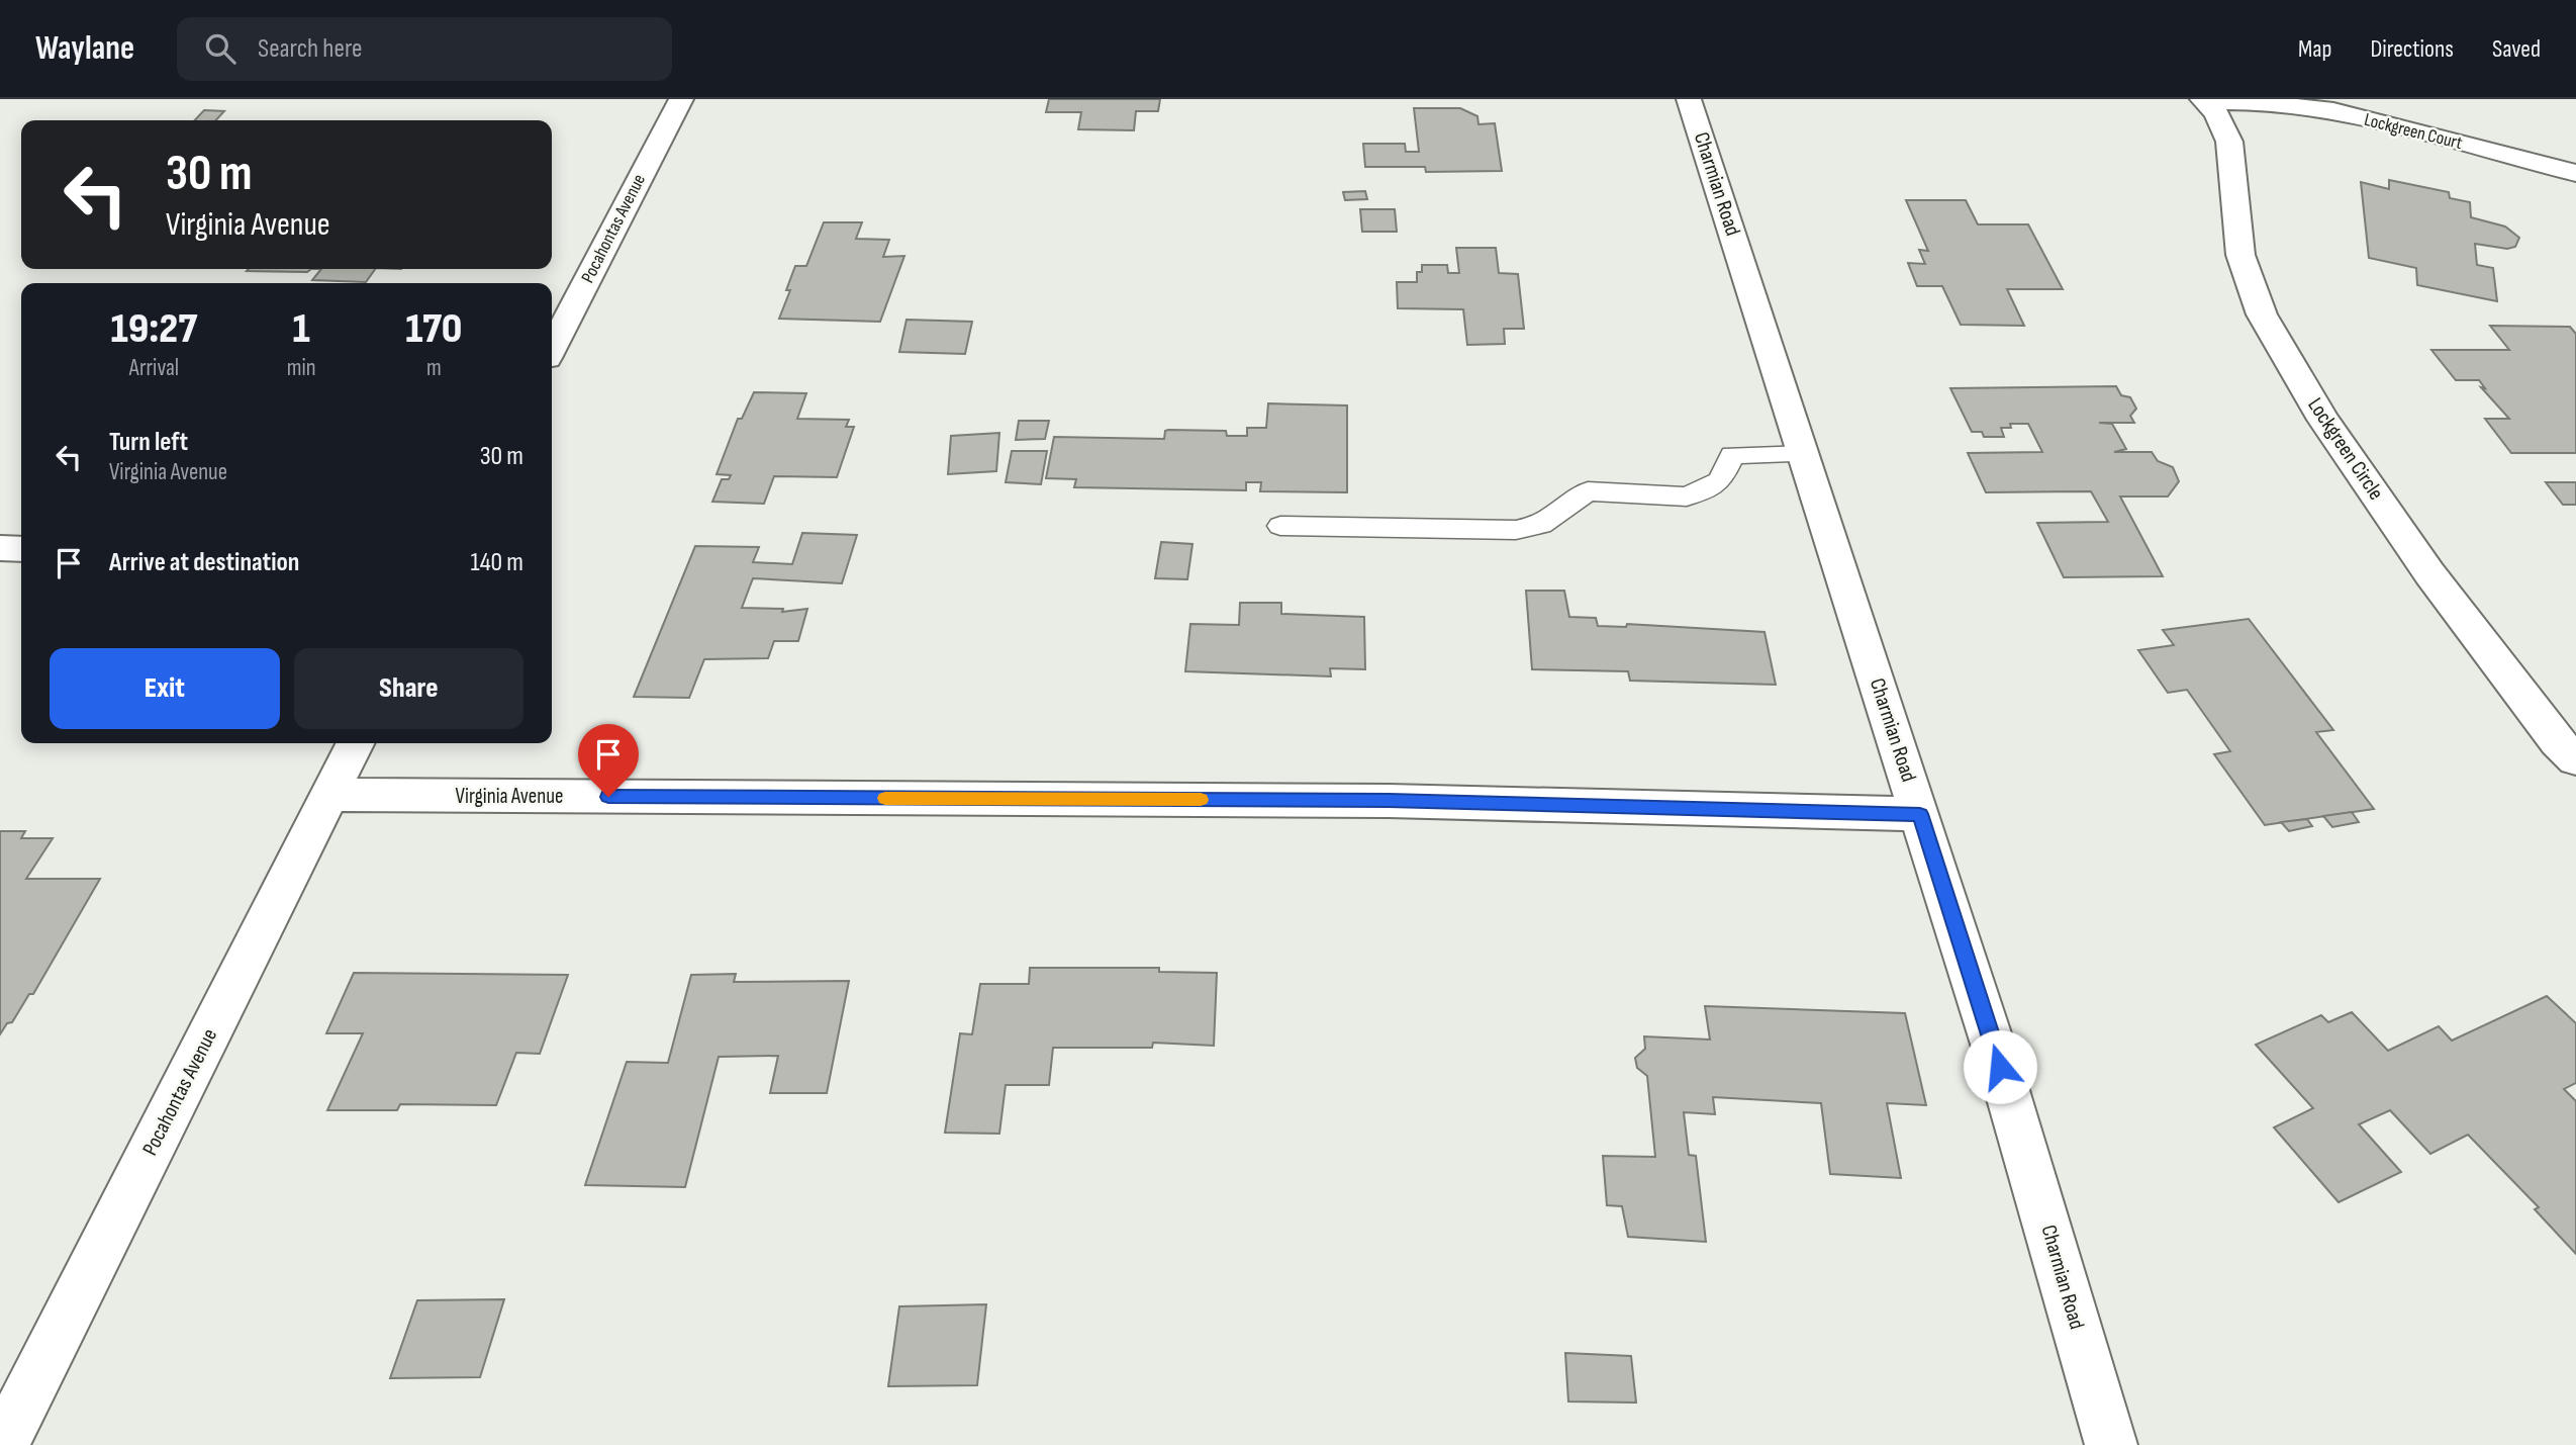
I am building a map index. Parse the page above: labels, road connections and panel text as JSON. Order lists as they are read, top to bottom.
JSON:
{
  "streets": {
    "street": [
      "Lockgreen Court",
      "Charmian Road",
      "Pocahontas Avenue",
      "Lockgreen Circle",
      "Virginia Avenue"
    ]
  },
  "crossings": [
    ["Lockgreen Court", "Lockgreen Circle"],
    ["Charmian Road", "Virginia Avenue"],
    ["Pocahontas Avenue", "Virginia Avenue"]
  ],
  "page": {
    "header": "Waylane",
    "search": "Search here",
    "nav": ["Map", "Directions", "Saved"],
    "turn": ["30 m", "Virginia Avenue"],
    "eta": [
      "19:27",
      "Arrival",
      "1",
      "min",
      "170",
      "m"
    ],
    "list": [
      {
        "name": "Turn left",
        "note": "Virginia Avenue",
        "value": "30 m"
      },
      {
        "name": "Arrive at destination",
        "value": "140 m"
      }
    ],
    "buttons": ["Exit", "Share"]
  }
}
